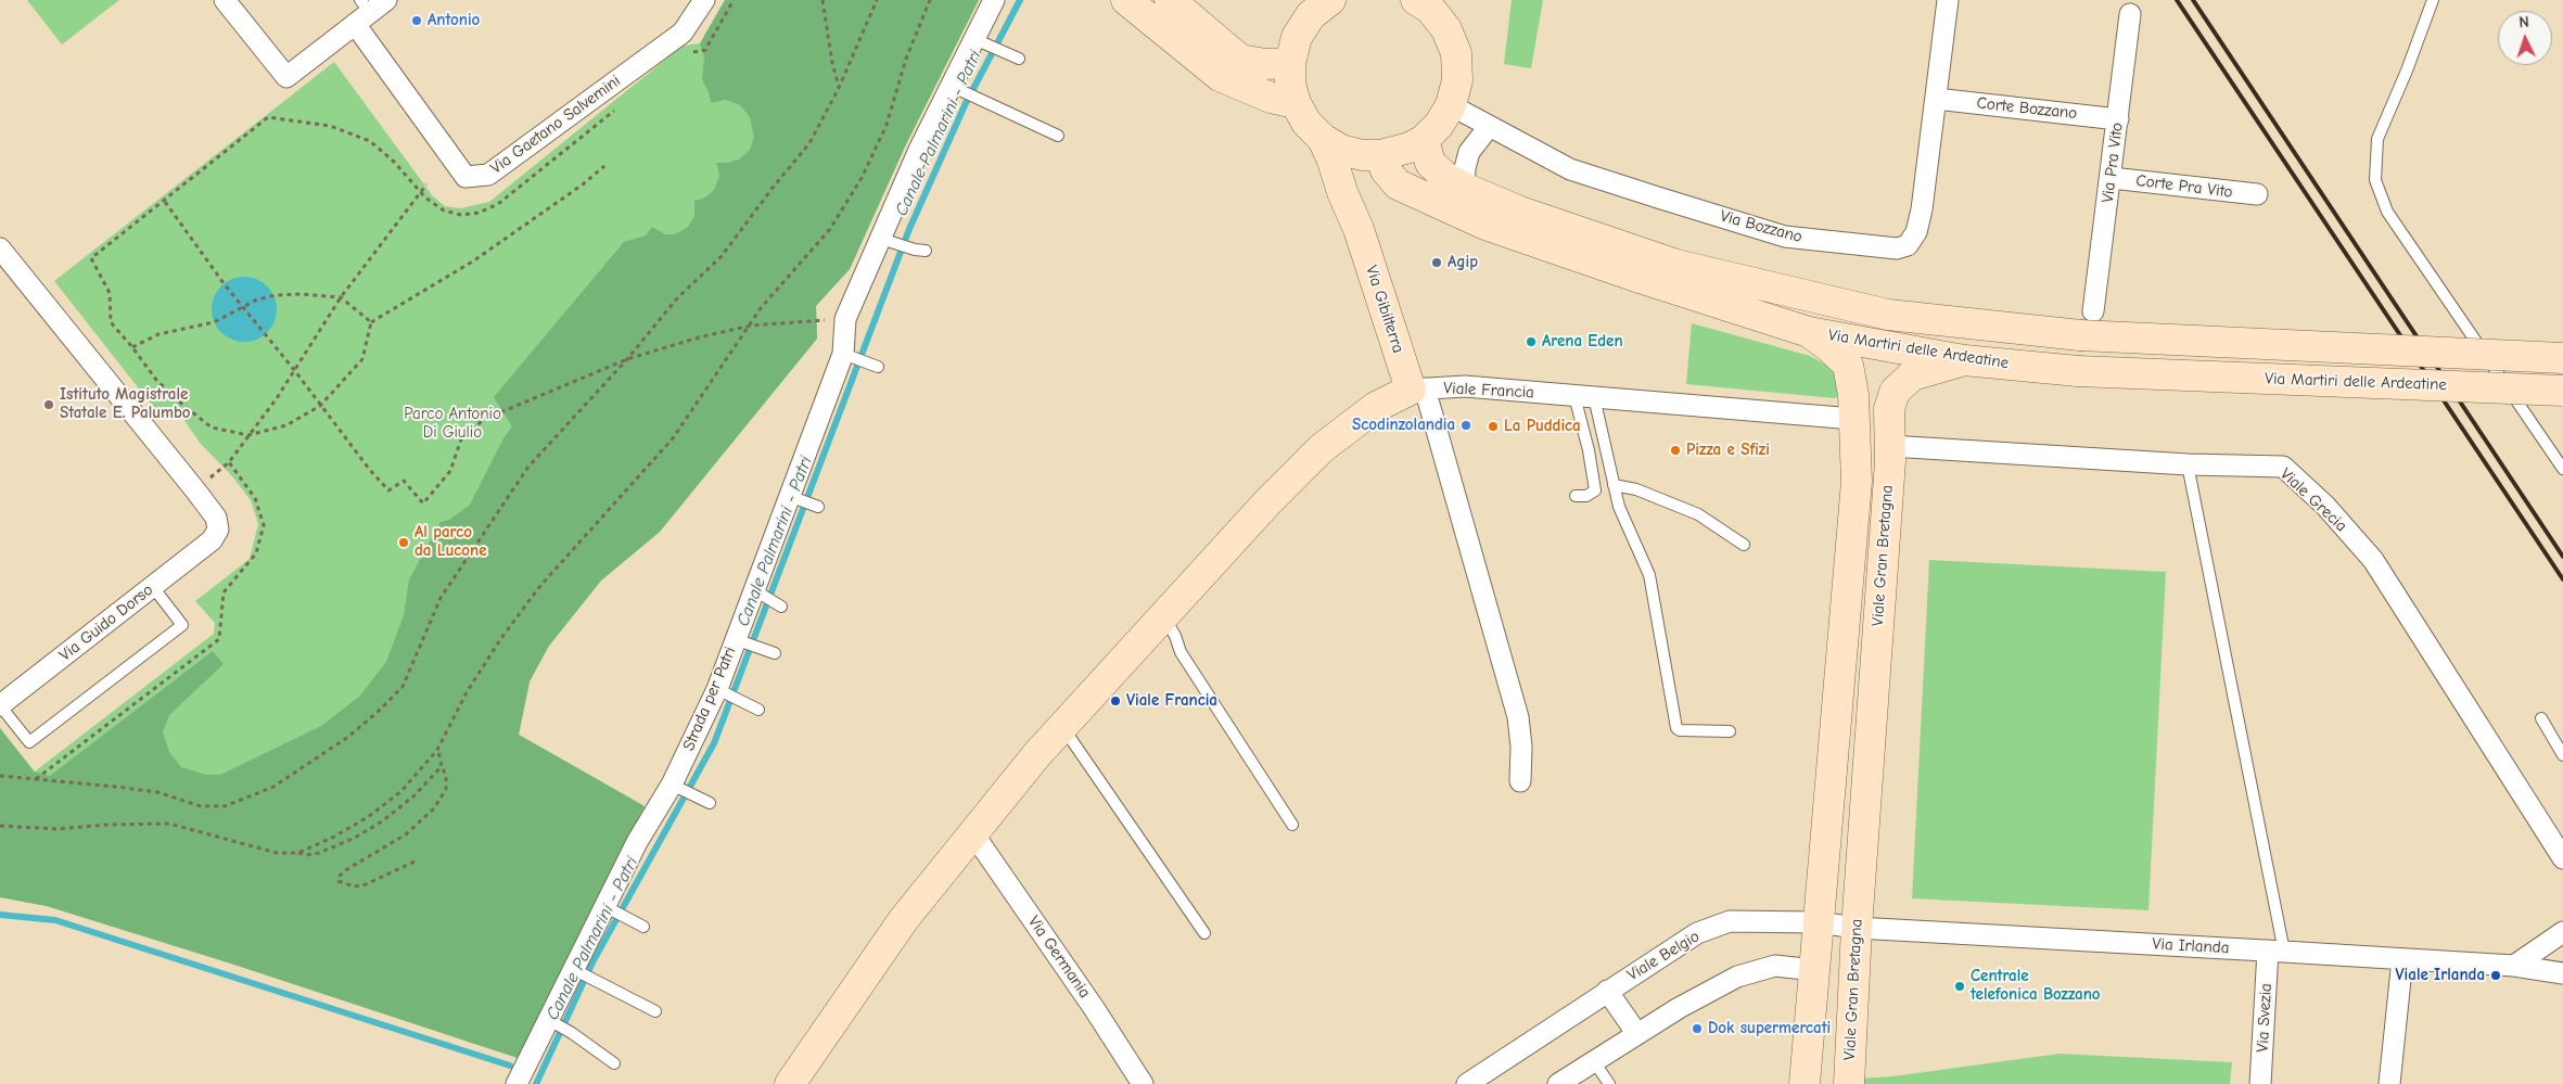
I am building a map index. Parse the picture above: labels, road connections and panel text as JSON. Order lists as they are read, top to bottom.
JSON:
{
  "streets": {
    "street": [
      "Corte Bozzano",
      "Via Gaetano Salvemini",
      "Via Pra Vito",
      "Corte Pra Vito",
      "Via Bozzano",
      "Via Gibilterra",
      "Via Martiri delle Ardeatine",
      "Viale Francia",
      "Viale Grecia",
      "Viale Gran Bretagna",
      "Via Guido Dorso",
      "Strada per Patri",
      "Via Irlanda",
      "Viale Belgio",
      "Via Germania",
      "Via Svezia"
    ]
  },
  "crossings": [
    ["Corte Bozzano", "Via Pra Vito"],
    ["Corte Bozzano", "Via Bozzano"],
    ["Via Pra Vito", "Corte Pra Vito"],
    ["Via Pra Vito", "Via Martiri delle Ardeatine"],
    ["Via Gibilterra", "Via Martiri delle Ardeatine"],
    ["Via Gibilterra", "Viale Francia"],
    ["Via Martiri delle Ardeatine", "Viale Gran Bretagna"],
    ["Viale Francia", "Viale Gran Bretagna"],
    ["Viale Francia", "Via Germania"],
    ["Viale Grecia", "Viale Gran Bretagna"],
    ["Viale Gran Bretagna", "Via Irlanda"],
    ["Viale Gran Bretagna", "Viale Belgio"],
    ["Via Irlanda", "Viale Belgio"],
    ["Via Irlanda", "Via Svezia"]
  ],
  "water": ["Canale Palmarini - Patri"],
  "parks": ["Parco Antonio Di Giulio"],
  "places": [
    "Antonio",
    "Agip",
    "Arena Eden",
    "Istituto Magistrale Statale E. Palumbo",
    "Scodinzolandia",
    "La Puddica",
    "Pizza e Sfizi",
    "Al parco da Lucone",
    "Viale Francia",
    "Viale Irlanda",
    "Centrale telefonica Bozzano",
    "Dok supermercati"
  ],
  "north": "top"
}
